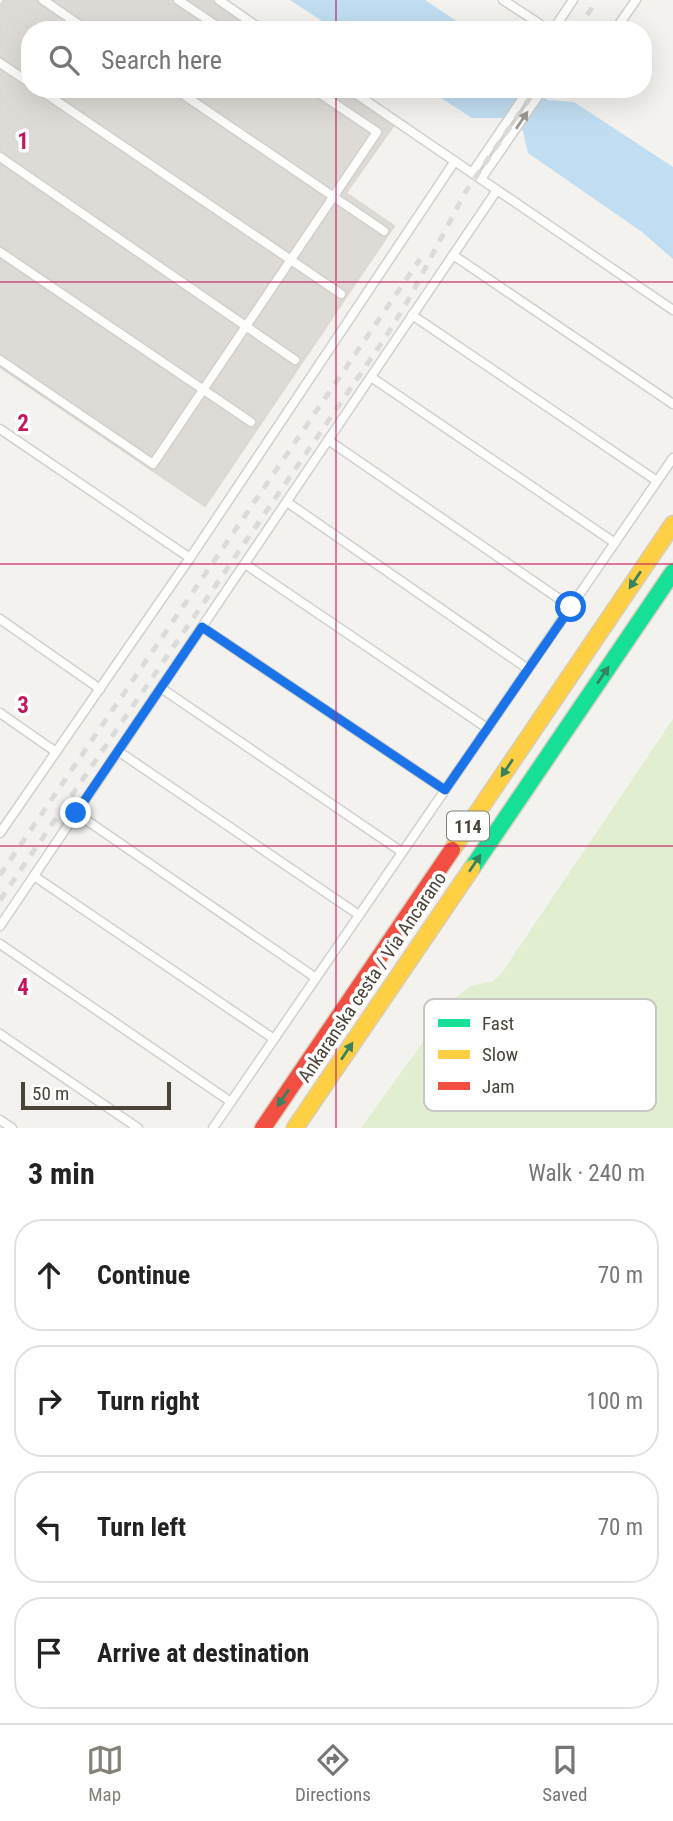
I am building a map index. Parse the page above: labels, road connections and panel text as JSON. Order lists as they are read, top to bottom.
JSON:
{
  "streets": {
    "main road": ["114", "Ankaranska cesta / Via Ancarano"]
  },
  "legend": ["Fast", "Slow", "Jam"],
  "scale_bar": "50 m",
  "page": {
    "search": "Search here",
    "scale": "50 m",
    "heading": ["3 min", "Walk · 240 m"],
    "list": [
      ["Continue", "70 m"],
      ["Turn right", "100 m"],
      ["Turn left", "70 m"],
      "Arrive at destination"
    ],
    "nav": ["Map", "Directions", "Saved"]
  },
  "grid": {
    "rows": [
      "1",
      "2",
      "3",
      "4"
    ]
  }
}
